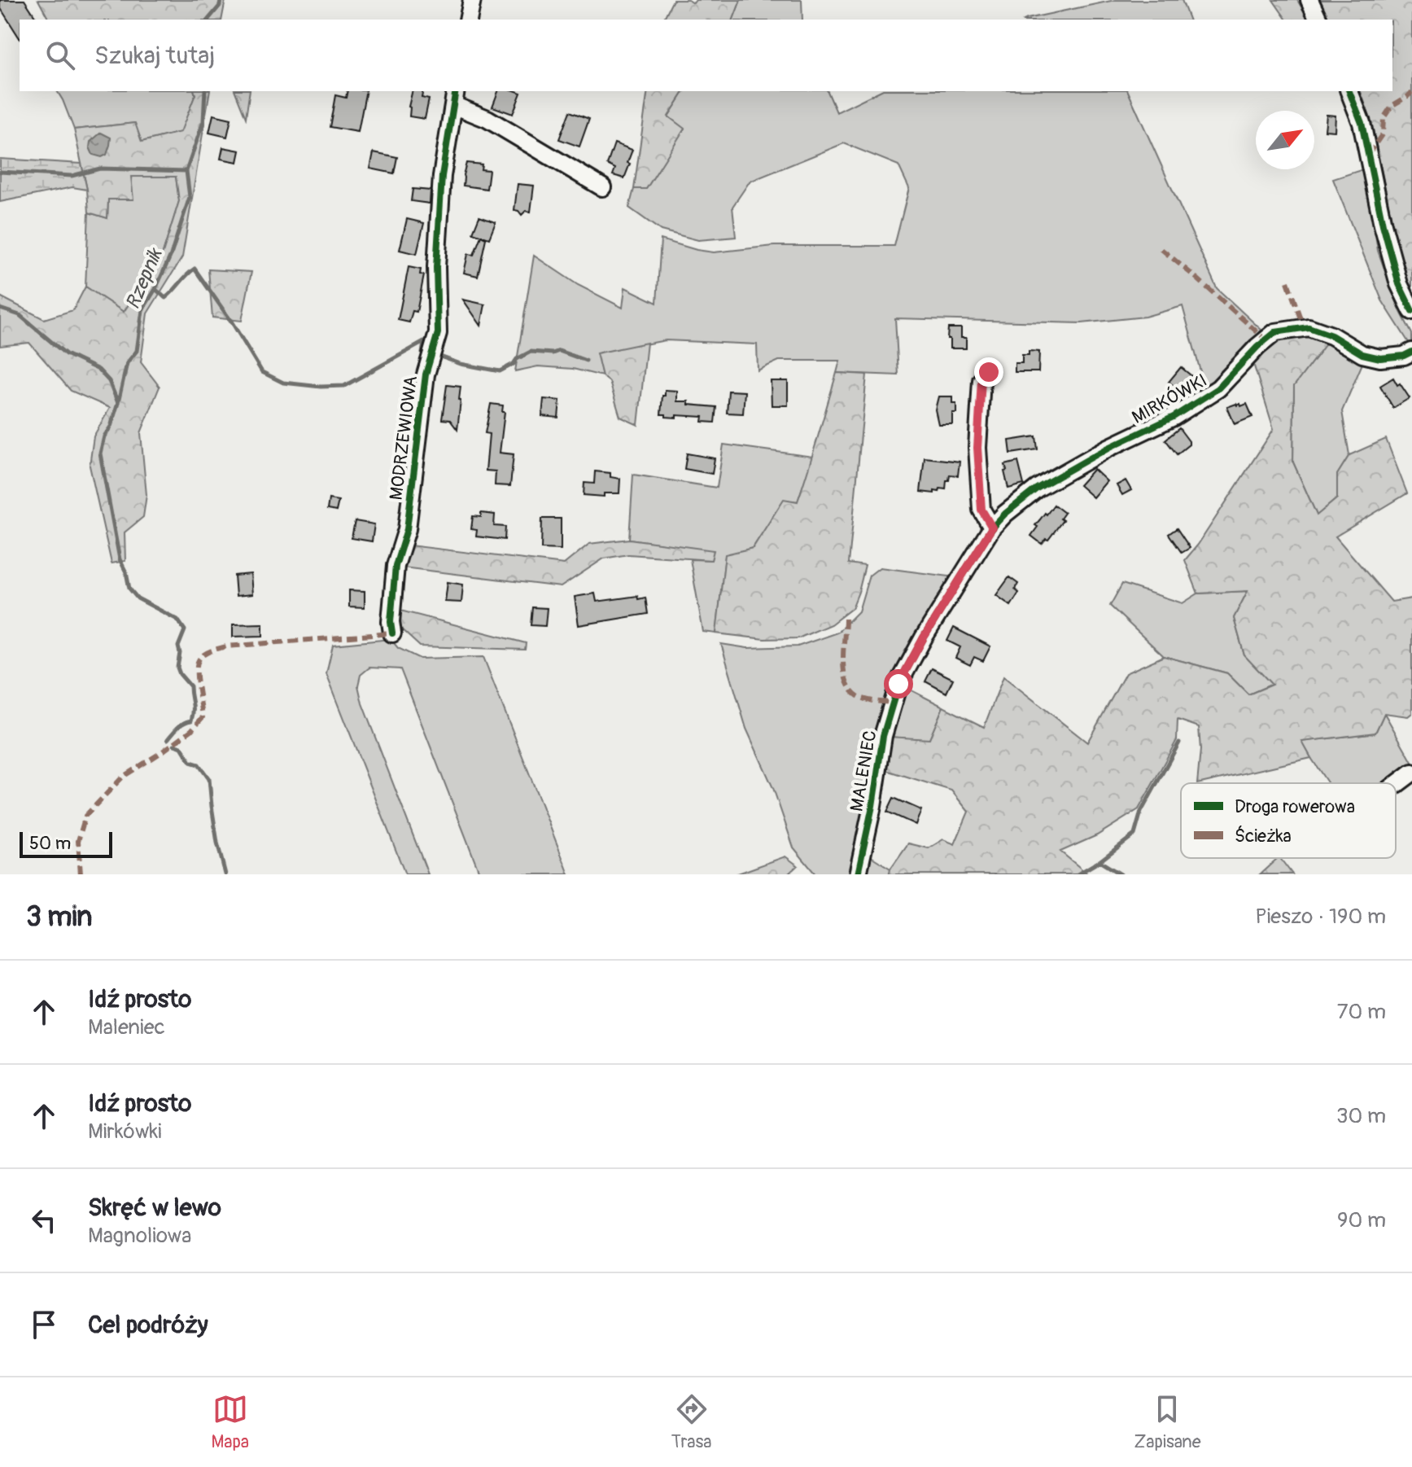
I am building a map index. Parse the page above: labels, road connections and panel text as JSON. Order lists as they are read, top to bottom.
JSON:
{
  "streets": {
    "street": ["MIRKÓWKI", "MODRZEWIOWA", "MALENIEC"]
  },
  "crossings": [
    ["MIRKÓWKI", "MALENIEC"]
  ],
  "water": ["Rzepnik"],
  "legend": ["Droga rowerowa", "Ścieżka"],
  "scale_bar": "50 m",
  "north": "top right",
  "page": {
    "search": "Szukaj tutaj",
    "scale": "50 m",
    "heading": ["3 min", "Pieszo · 190 m"],
    "list": [
      ["Idź prosto", "Maleniec", "70 m"],
      ["Idź prosto", "Mirkówki", "30 m"],
      ["Skręć w lewo", "Magnoliowa", "90 m"],
      "Cel podróży"
    ],
    "nav": ["Mapa", "Trasa", "Zapisane"]
  }
}
